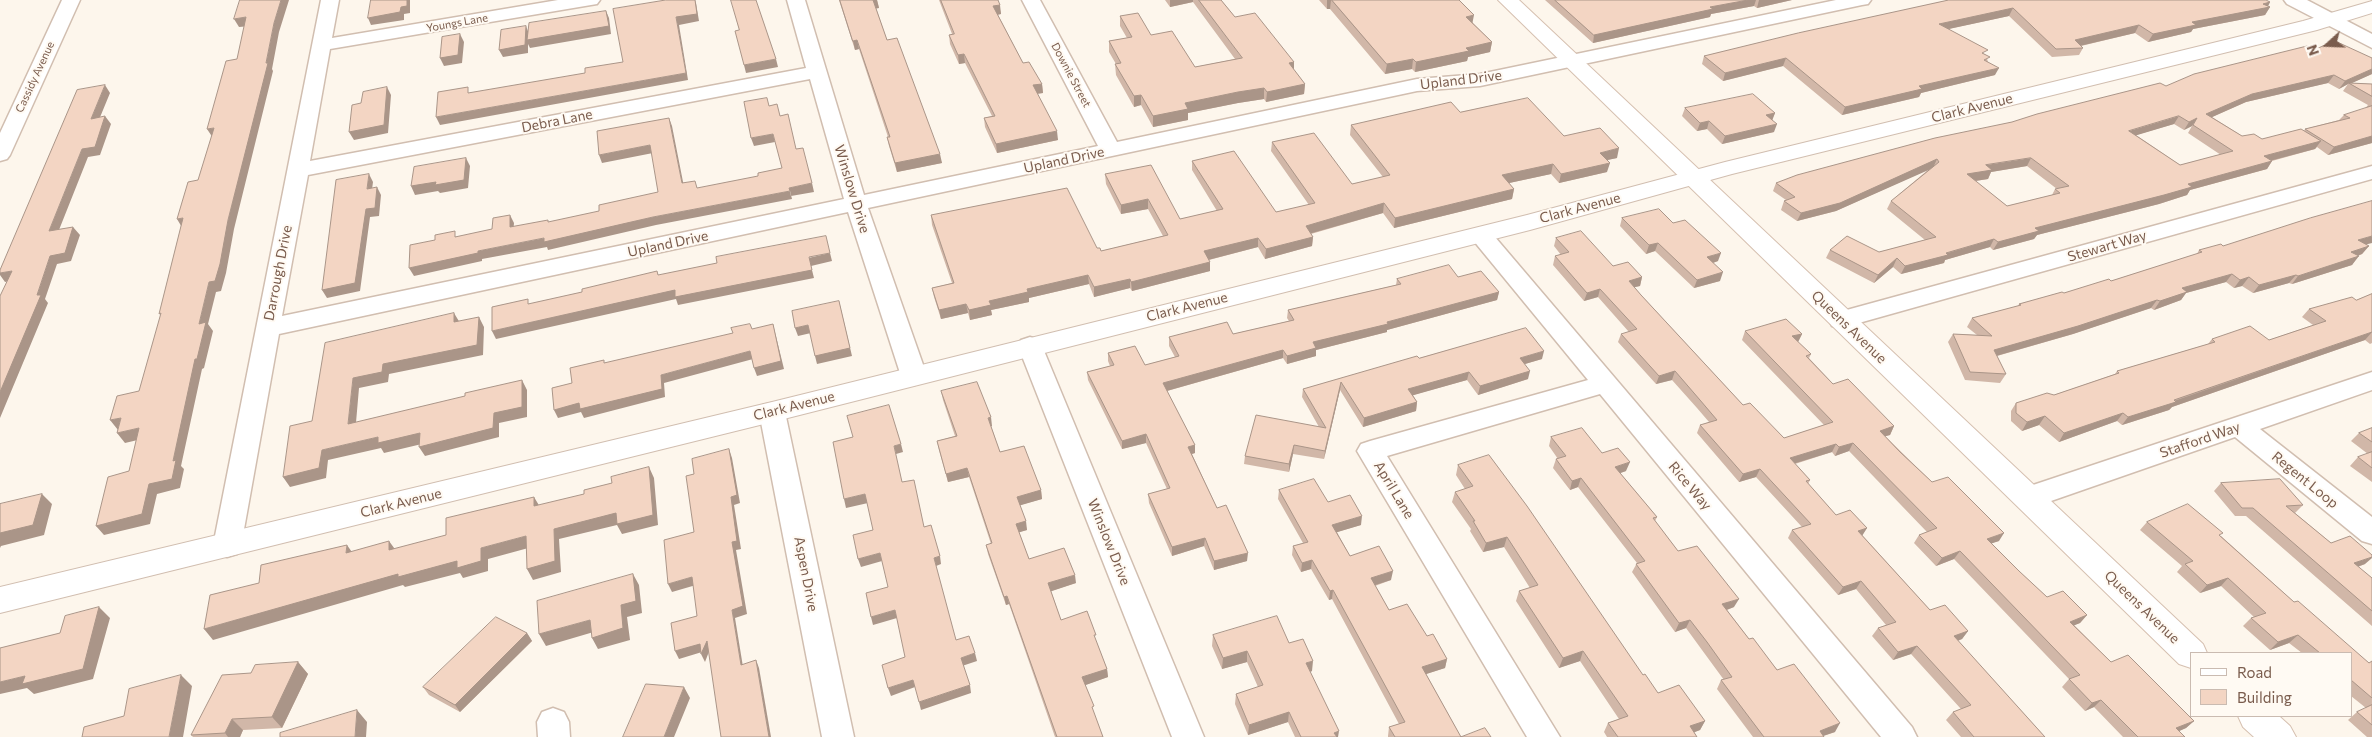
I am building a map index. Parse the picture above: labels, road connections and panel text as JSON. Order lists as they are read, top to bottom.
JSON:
{
  "streets": {
    "street": [
      "Youngs Lane",
      "Downie Street",
      "Cassidy Avenue",
      "Upland Drive",
      "Clark Avenue",
      "Debra Lane",
      "Winslow Drive",
      "Stewart Way",
      "Darrough Drive",
      "Queens Avenue",
      "Stafford Way",
      "Regent Loop",
      "Rice Way",
      "April Lane",
      "Aspen Drive"
    ]
  },
  "crossings": [
    ["Youngs Lane", "Darrough Drive"],
    ["Downie Street", "Upland Drive"],
    ["Upland Drive", "Winslow Drive"],
    ["Upland Drive", "Darrough Drive"],
    ["Upland Drive", "Queens Avenue"],
    ["Clark Avenue", "Winslow Drive"],
    ["Clark Avenue", "Darrough Drive"],
    ["Clark Avenue", "Queens Avenue"],
    ["Clark Avenue", "Rice Way"],
    ["Clark Avenue", "Aspen Drive"],
    ["Debra Lane", "Winslow Drive"],
    ["Debra Lane", "Darrough Drive"],
    ["Stewart Way", "Queens Avenue"],
    ["Queens Avenue", "Stafford Way"],
    ["Stafford Way", "Regent Loop"],
    ["Rice Way", "April Lane"]
  ],
  "legend": ["Road", "Building"],
  "north": "left"
}
